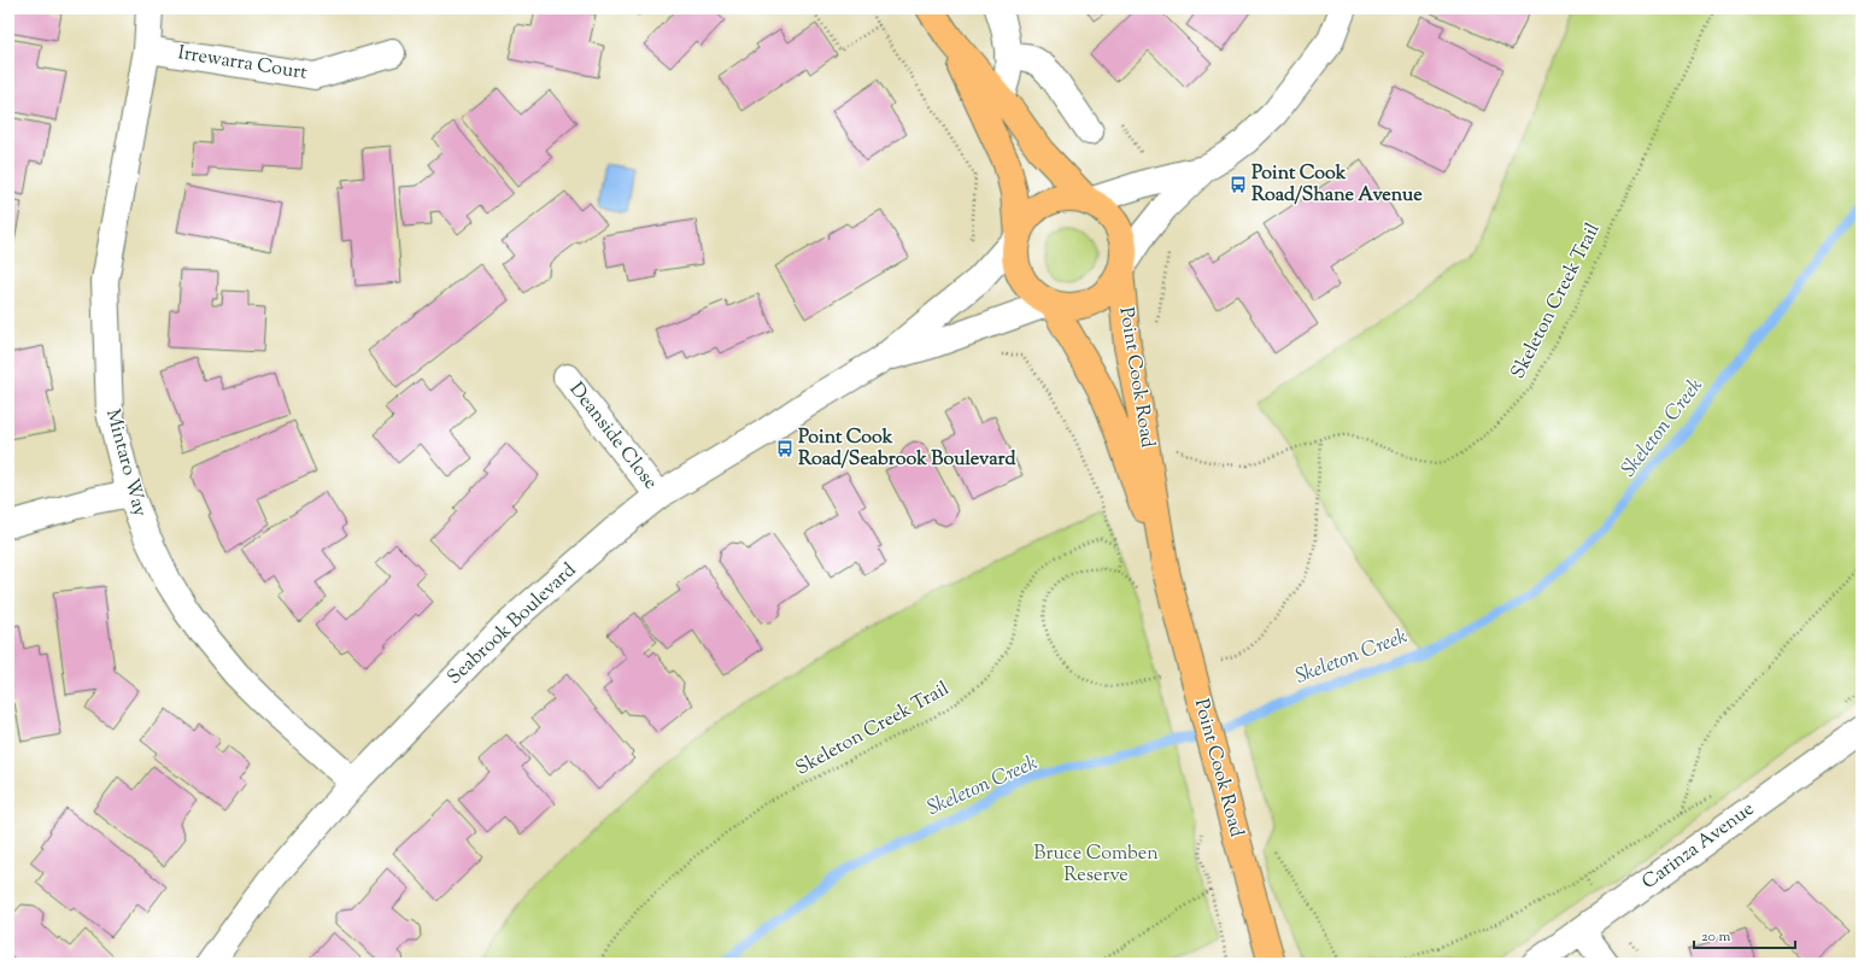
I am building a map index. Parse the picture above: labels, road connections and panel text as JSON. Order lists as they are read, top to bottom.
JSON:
{
  "streets": {
    "main road": ["Point Cook Road"],
    "street": [
      "Irrewarra Court",
      "Deanside Close",
      "Mintaro Way",
      "Seabrook Boulevard",
      "Carinza Avenue"
    ],
    "path": ["Skeleton Creek Trail"]
  },
  "crossings": [
    ["Irrewarra Court", "Mintaro Way"],
    ["Point Cook Road", "Seabrook Boulevard"],
    ["Deanside Close", "Seabrook Boulevard"],
    ["Mintaro Way", "Seabrook Boulevard"]
  ],
  "water": ["Skeleton Creek"],
  "parks": ["Bruce Comben Reserve"],
  "places": {
    "bus stop": ["Point Cook Road/Shane Avenue", "Point Cook Road/Seabrook Boulevard"]
  },
  "scale_bar": "20 m"
}
